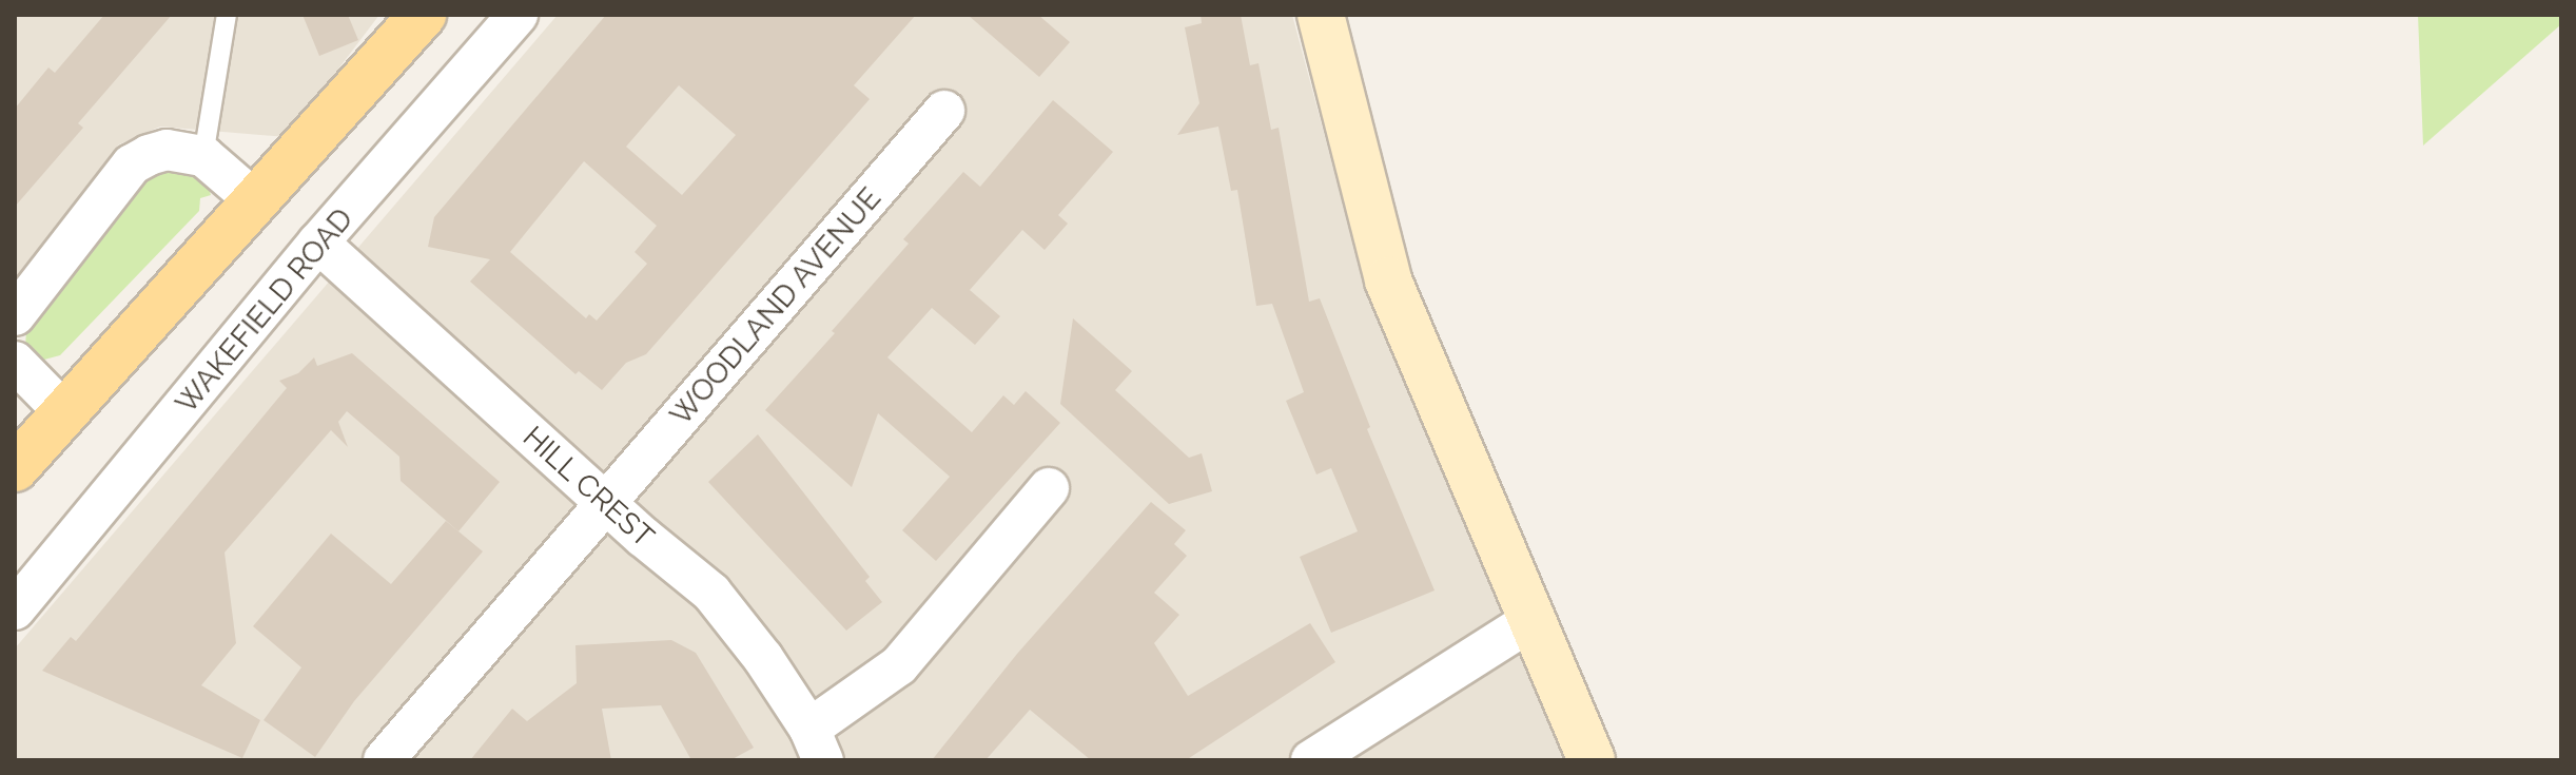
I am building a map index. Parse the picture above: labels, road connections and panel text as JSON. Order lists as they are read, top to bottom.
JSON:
{
  "streets": {
    "street": ["WOODLAND AVENUE", "WAKEFIELD ROAD", "HILL CREST"]
  },
  "crossings": [
    ["WOODLAND AVENUE", "HILL CREST"],
    ["WAKEFIELD ROAD", "HILL CREST"]
  ]
}
